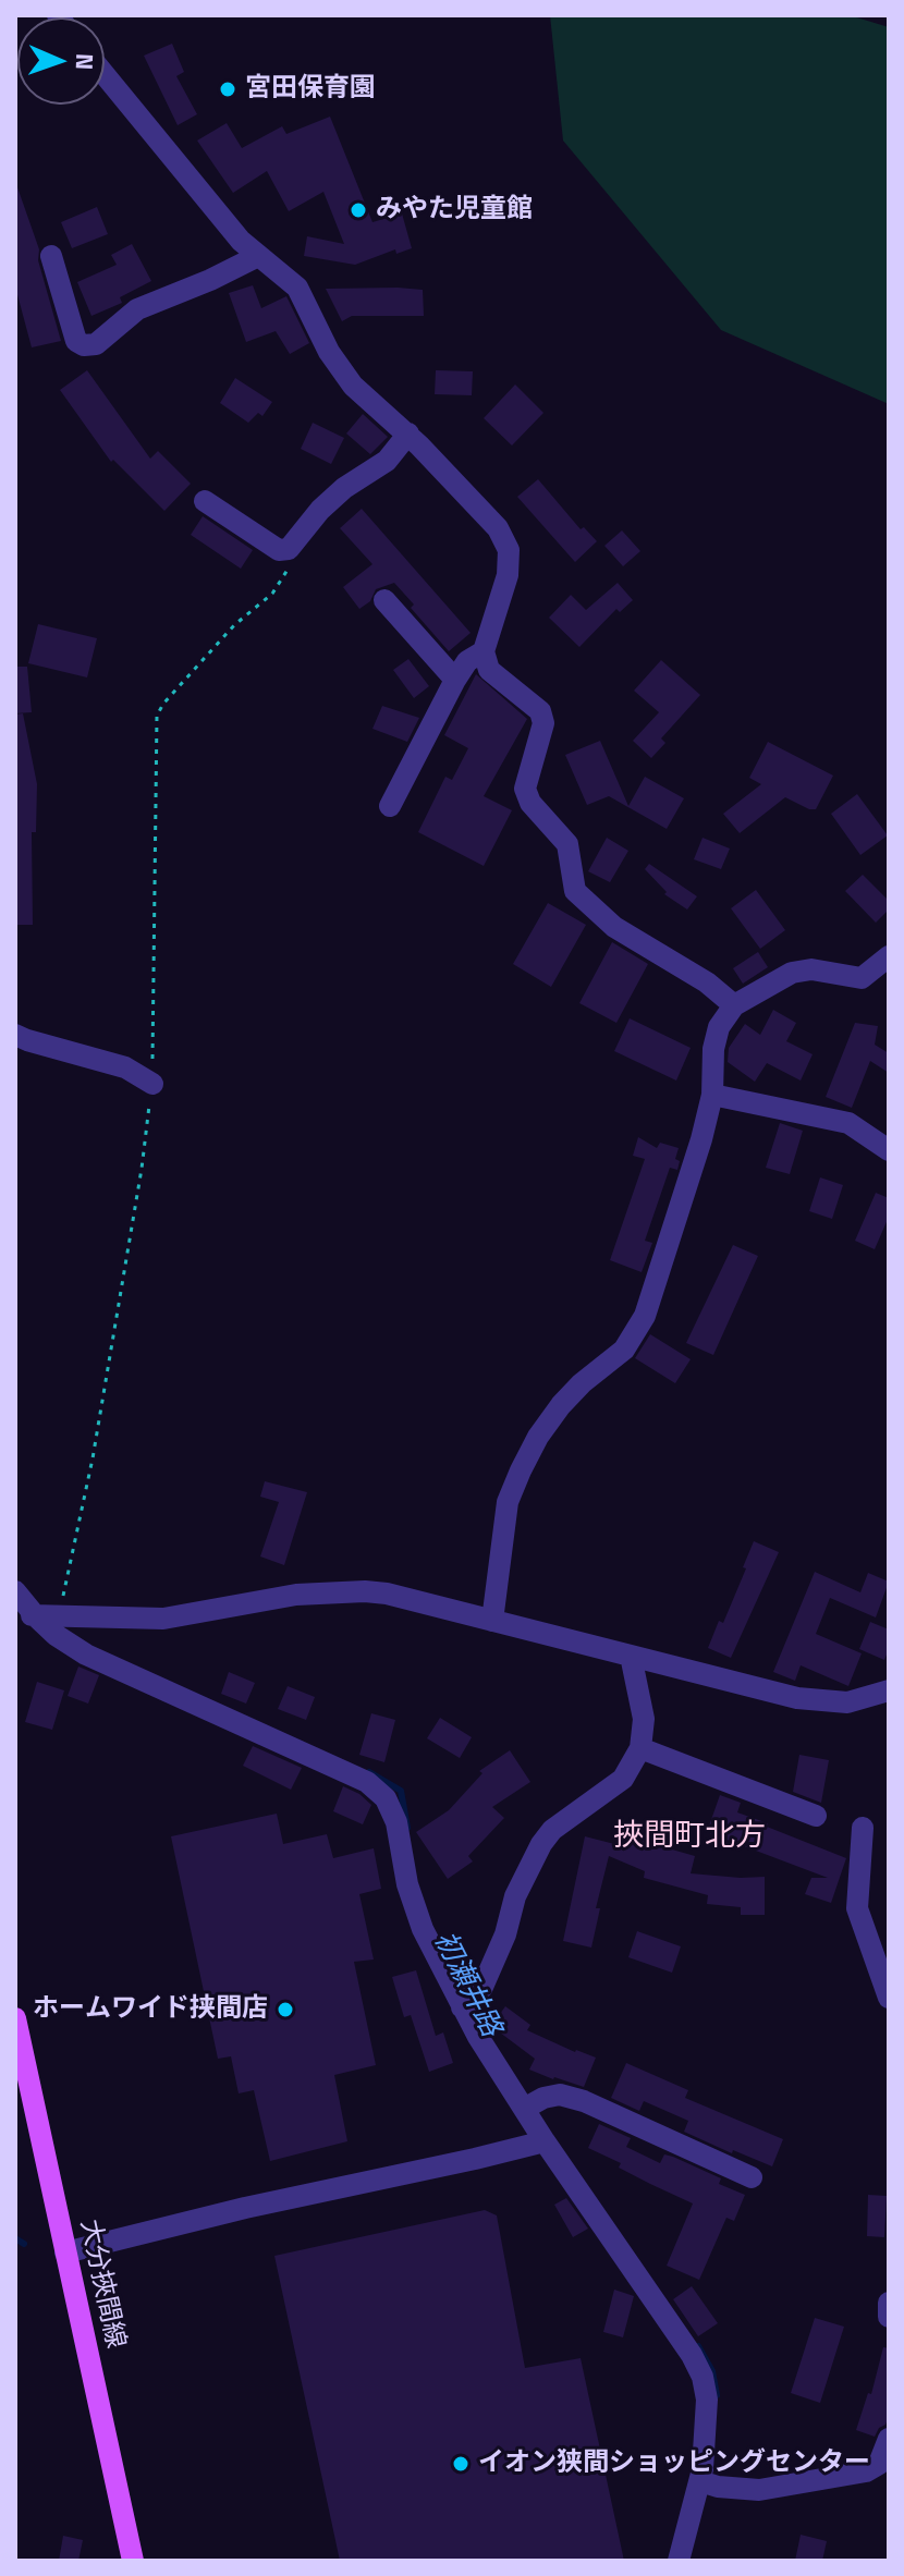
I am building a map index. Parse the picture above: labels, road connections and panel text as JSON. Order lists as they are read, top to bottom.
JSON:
{
  "streets": {
    "main road": ["大分挾間線"]
  },
  "districts": ["挾間町北方"],
  "water": ["初瀬井路"],
  "places": [
    "宮田保育園",
    "みやた児童館",
    "ホームワイド挟間店",
    "イオン狭間ショッピングセンター"
  ],
  "north": "right"
}
